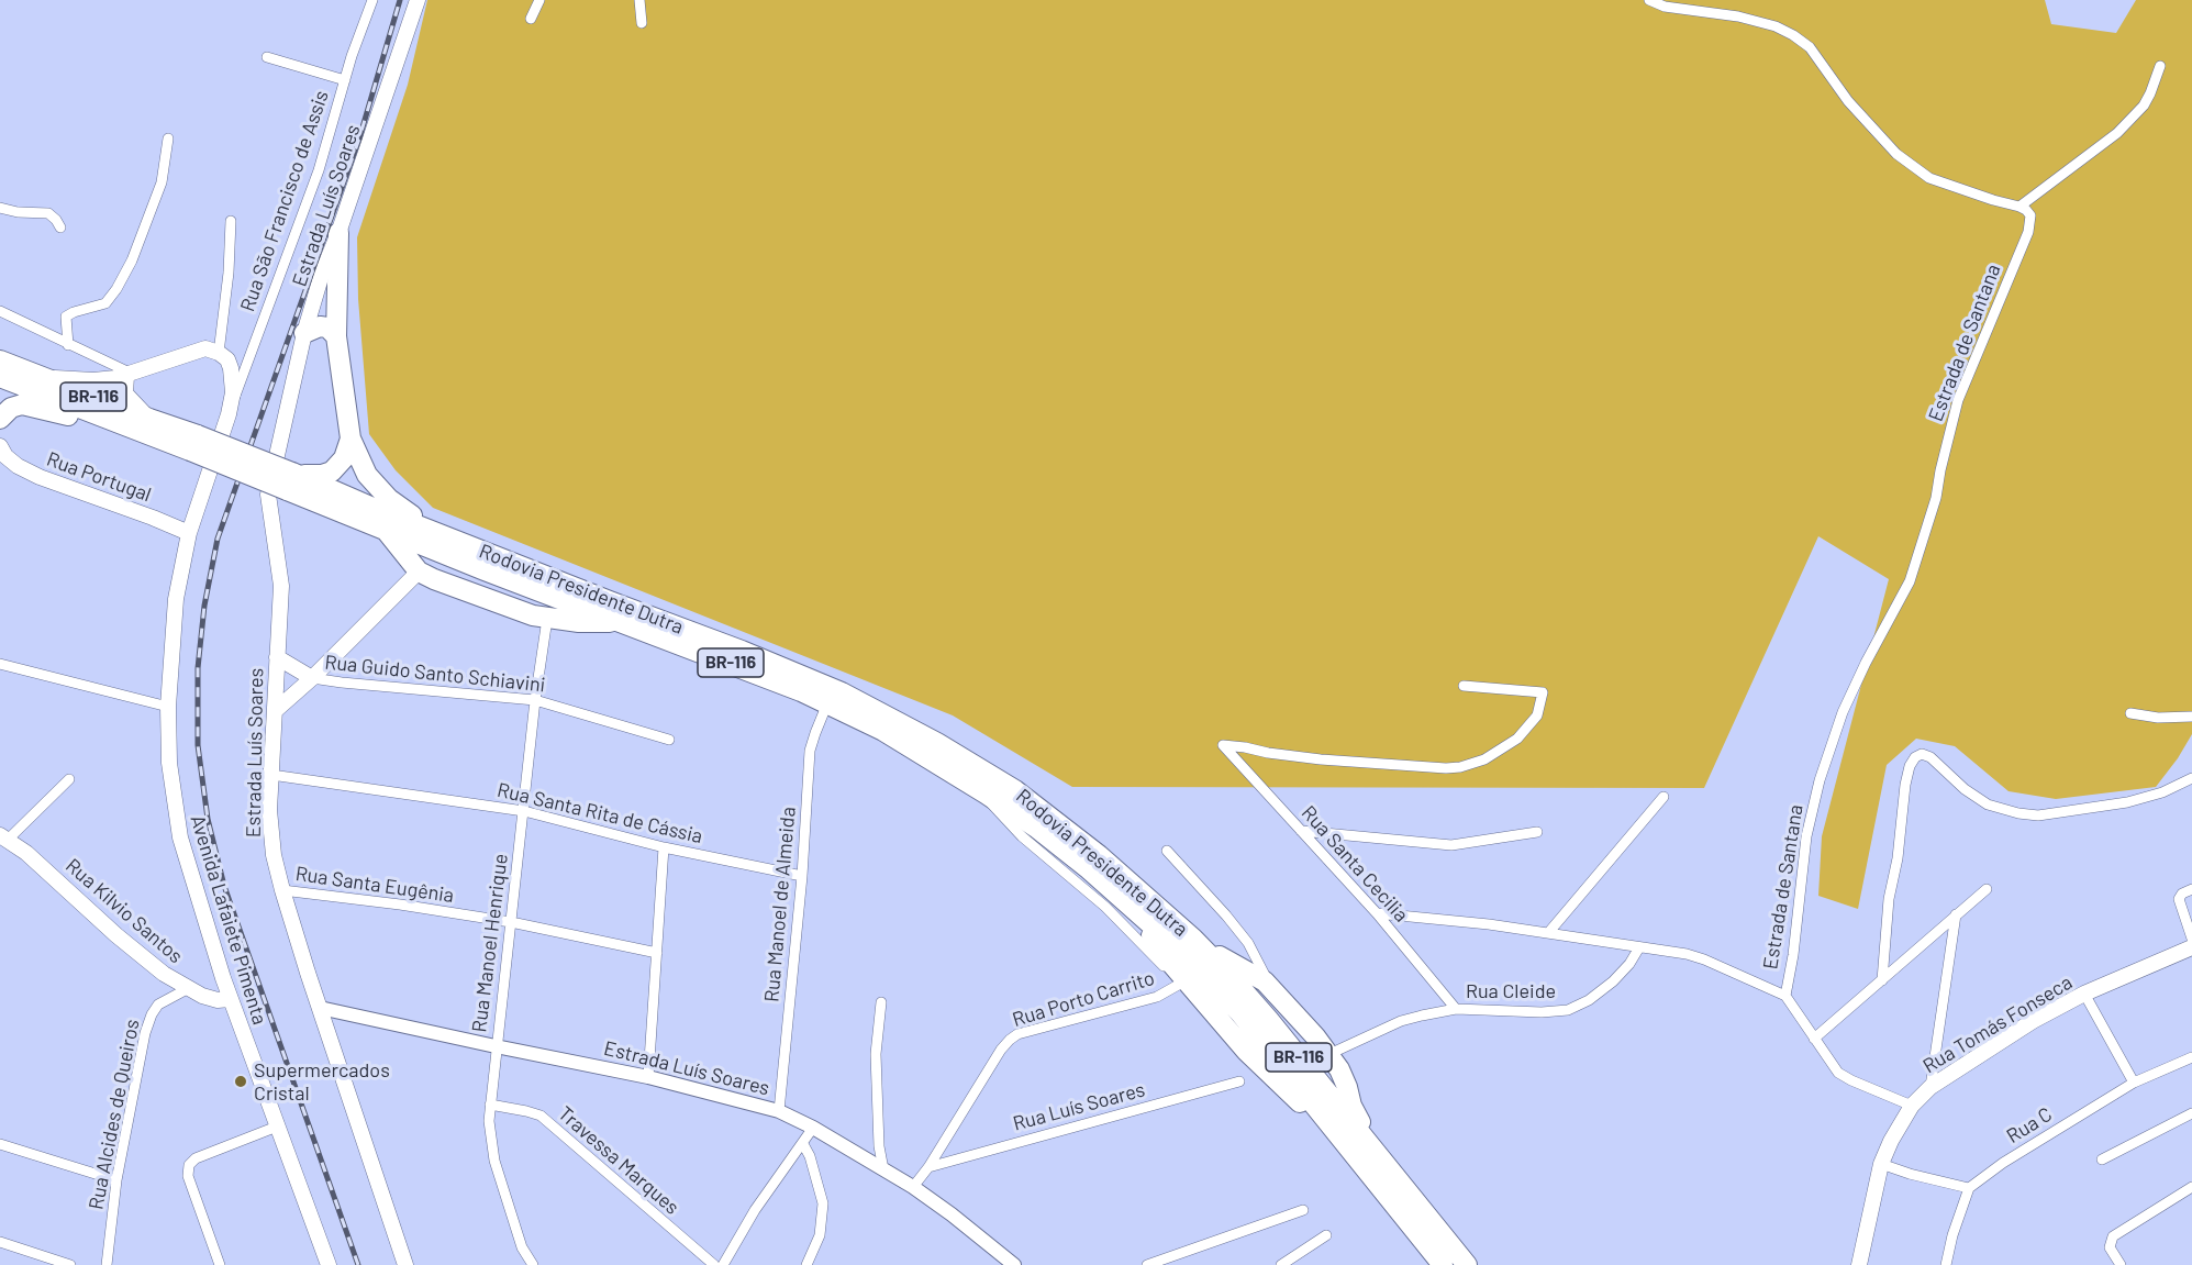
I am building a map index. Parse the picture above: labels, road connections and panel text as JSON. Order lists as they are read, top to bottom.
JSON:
{
  "streets": {
    "highway": ["BR-116", "Rodovia Presidente Dutra"],
    "main road": [
      "Estrada Luís Soares",
      "Rua Portugal",
      "Rua Kilvio Santos",
      "Avenida Lafaiete Pimenta",
      "Rua Tomás Fonseca"
    ],
    "street": [
      "Rua São Francisco de Assis",
      "Estrada de Santana",
      "Rua Guido Santo Schiavini",
      "Rua Santa Rita de Cássia",
      "Rua Santa Cecilia",
      "Rua Santa Eugênia",
      "Rua Manoel de Almeida",
      "Rua Manoel Henrique",
      "Rua Cleide",
      "Rua Porto Carrito",
      "Rua Luís Soares",
      "Rua Alcides de Queiros",
      "Rua C",
      "Travessa Marques"
    ]
  },
  "crossings": [
    ["Rua São Francisco de Assis", "Avenida Lafaiete Pimenta"],
    ["Estrada Luís Soares", "Rua Santa Rita de Cássia"],
    ["Estrada Luís Soares", "Rua Santa Eugênia"],
    ["Estrada Luís Soares", "Rua Manoel de Almeida"],
    ["Estrada Luís Soares", "Rua Manoel Henrique"],
    ["Estrada Luís Soares", "Rua Porto Carrito"],
    ["Rua Portugal", "Avenida Lafaiete Pimenta"],
    ["Rodovia Presidente Dutra", "Rua Manoel de Almeida"],
    ["Rua Guido Santo Schiavini", "Rua Manoel Henrique"],
    ["Rua Santa Rita de Cássia", "Rua Manoel de Almeida"],
    ["Rua Santa Rita de Cássia", "Rua Manoel Henrique"],
    ["Rua Santa Cecilia", "Rua Cleide"],
    ["Rua Santa Eugênia", "Rua Manoel Henrique"],
    ["Rua Kilvio Santos", "Avenida Lafaiete Pimenta"],
    ["Rua Kilvio Santos", "Rua Alcides de Queiros"],
    ["Rua Manoel Henrique", "Travessa Marques"],
    ["Rua Porto Carrito", "Rua Luís Soares"]
  ],
  "places": ["Supermercados Cristal"]
}
